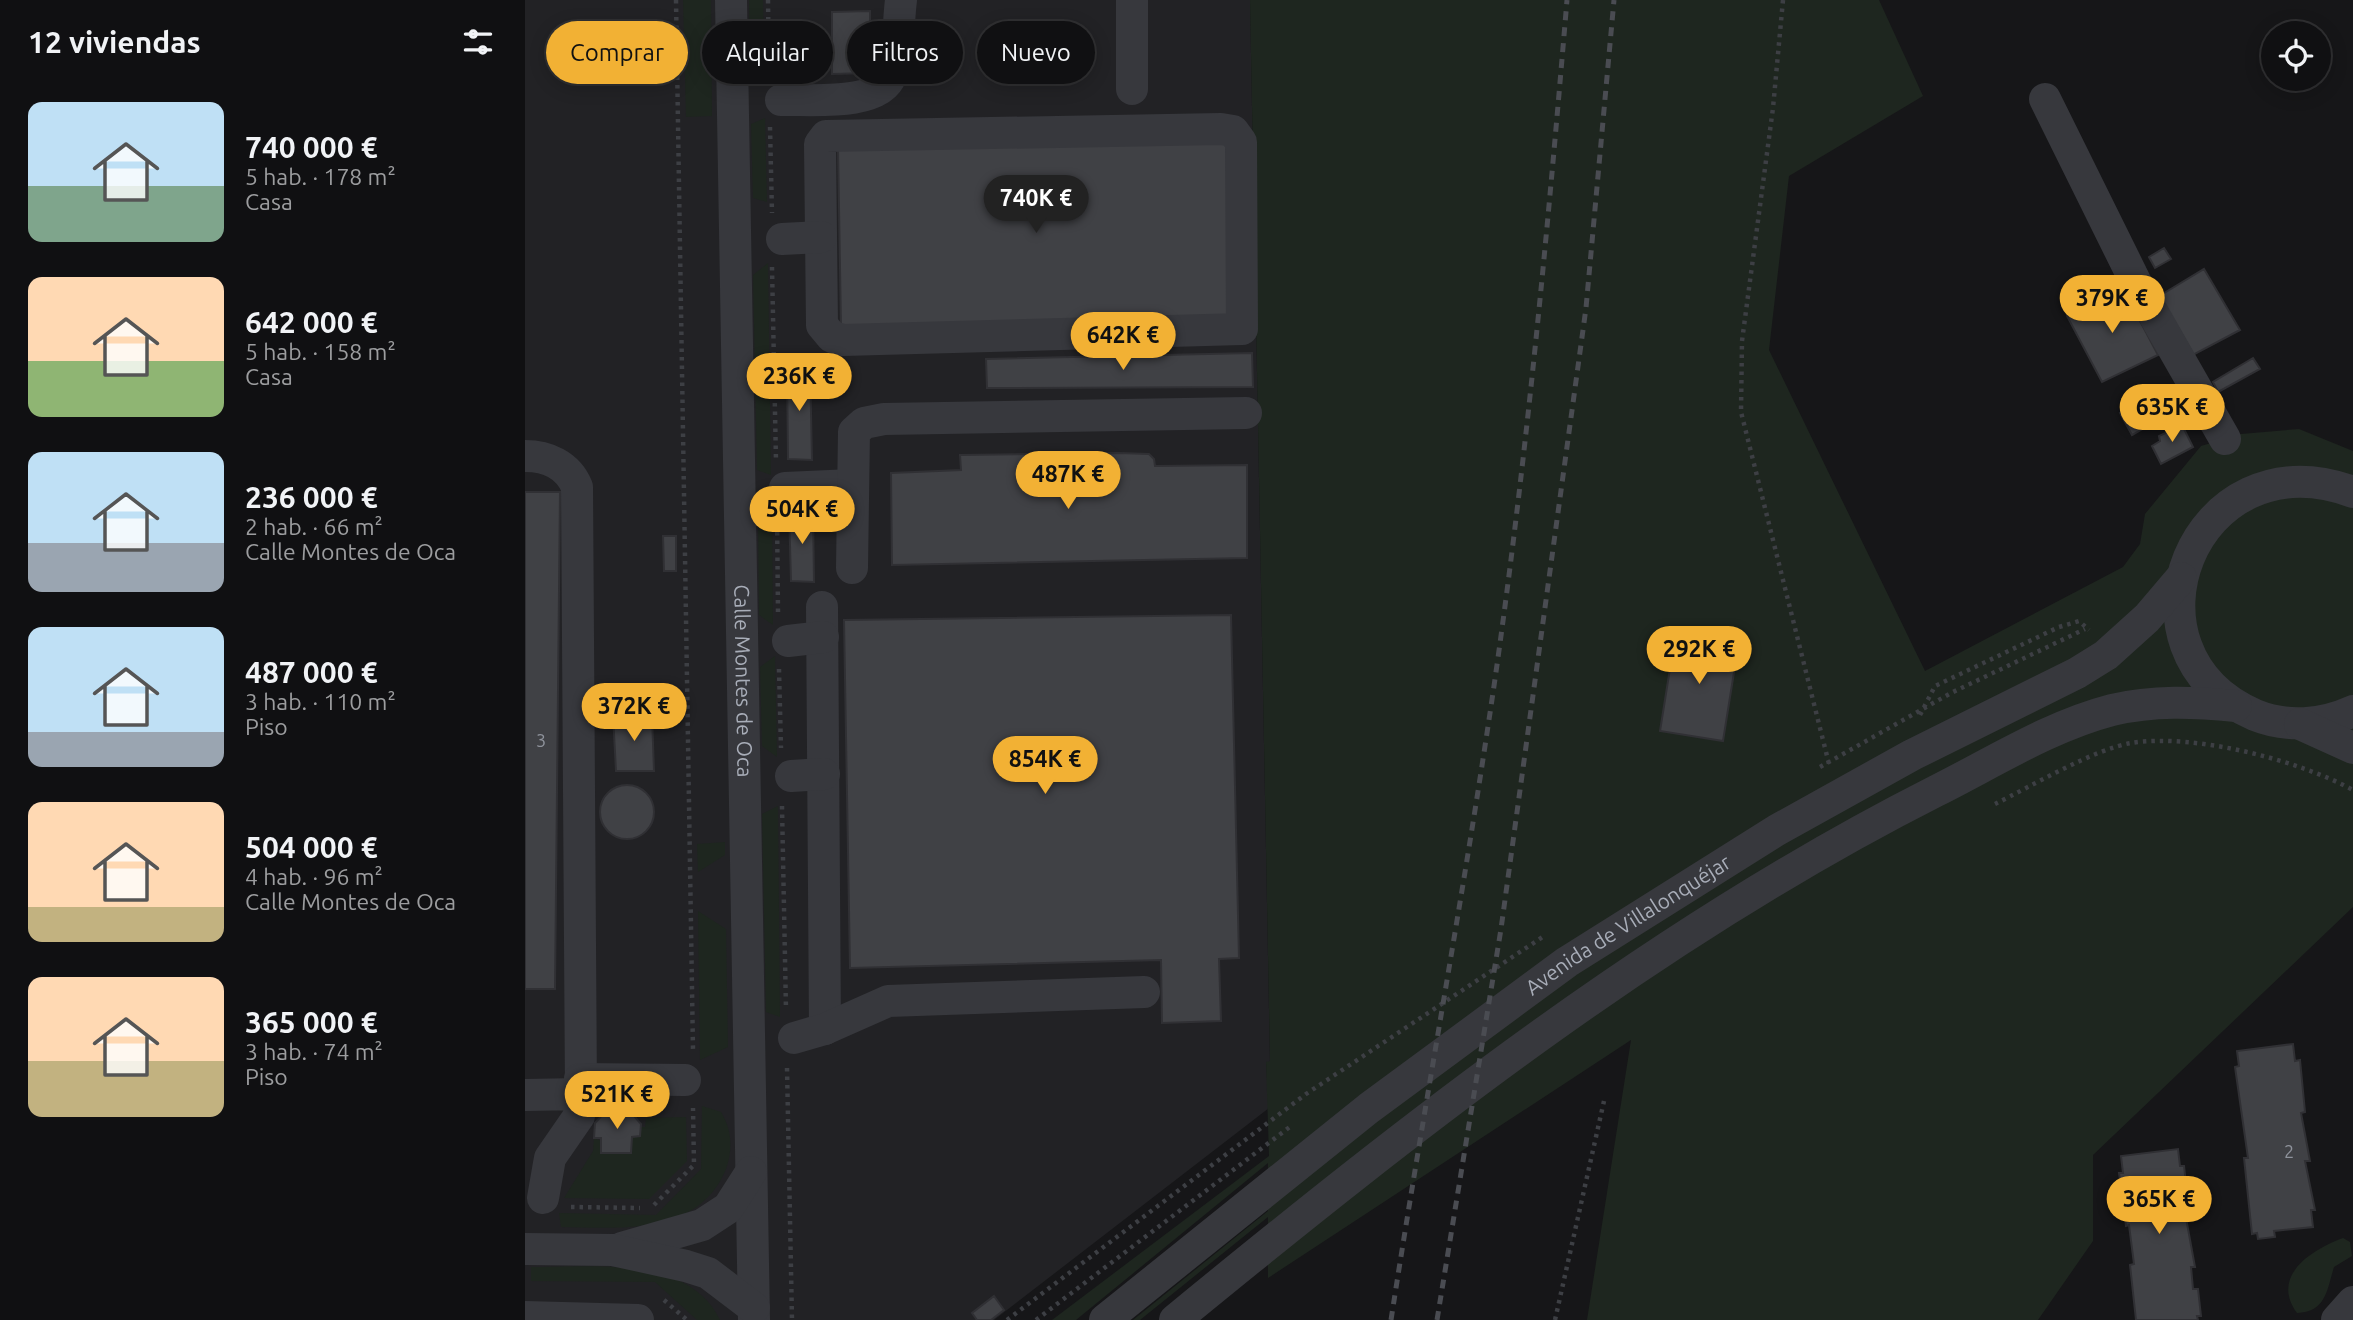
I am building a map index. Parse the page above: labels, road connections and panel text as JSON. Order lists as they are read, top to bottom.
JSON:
{
  "streets": {
    "street": ["Calle Montes de Oca", "Avenida de Villalonquéjar"]
  },
  "house_numbers": ["3", "2"],
  "page": {
    "heading": "12 viviendas",
    "chip": [
      "Comprar",
      "Alquilar",
      "Filtros",
      "Nuevo"
    ],
    "list": [
      {
        "name": "740 000 €",
        "note": "5 hab. · 178 m² · Casa"
      },
      {
        "name": "642 000 €",
        "note": "5 hab. · 158 m² · Casa"
      },
      {
        "name": "236 000 €",
        "note": "2 hab. · 66 m² · Calle Montes de Oca"
      },
      {
        "name": "487 000 €",
        "note": "3 hab. · 110 m² · Piso"
      },
      {
        "name": "504 000 €",
        "note": "4 hab. · 96 m² · Calle Montes de Oca"
      },
      {
        "name": "365 000 €",
        "note": "3 hab. · 74 m² · Piso"
      }
    ],
    "price": [
      "740K €",
      "379K €",
      "642K €",
      "236K €",
      "635K €",
      "487K €",
      "504K €",
      "292K €",
      "372K €",
      "854K €",
      "521K €",
      "365K €"
    ]
  }
}
